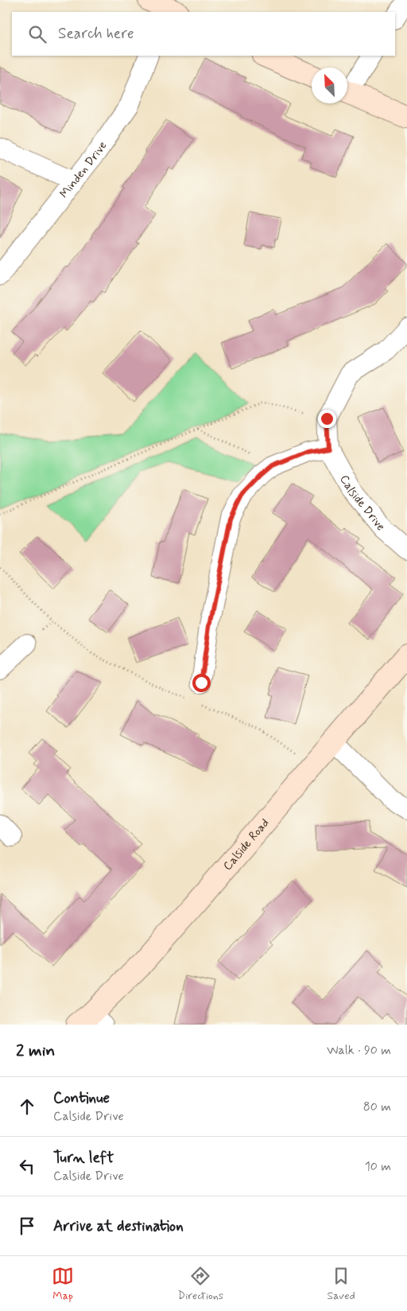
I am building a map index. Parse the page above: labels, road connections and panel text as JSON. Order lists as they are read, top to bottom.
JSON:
{
  "streets": {
    "street": ["Minden Drive", "Calside Drive", "Calside Road"]
  },
  "north": "top left",
  "page": {
    "search": "Search here",
    "heading": ["2 min", "Walk · 90 m"],
    "list": [
      ["Continue", "Calside Drive", "80 m"],
      ["Turn left", "Calside Drive", "10 m"],
      "Arrive at destination"
    ],
    "nav": ["Map", "Directions", "Saved"]
  }
}
